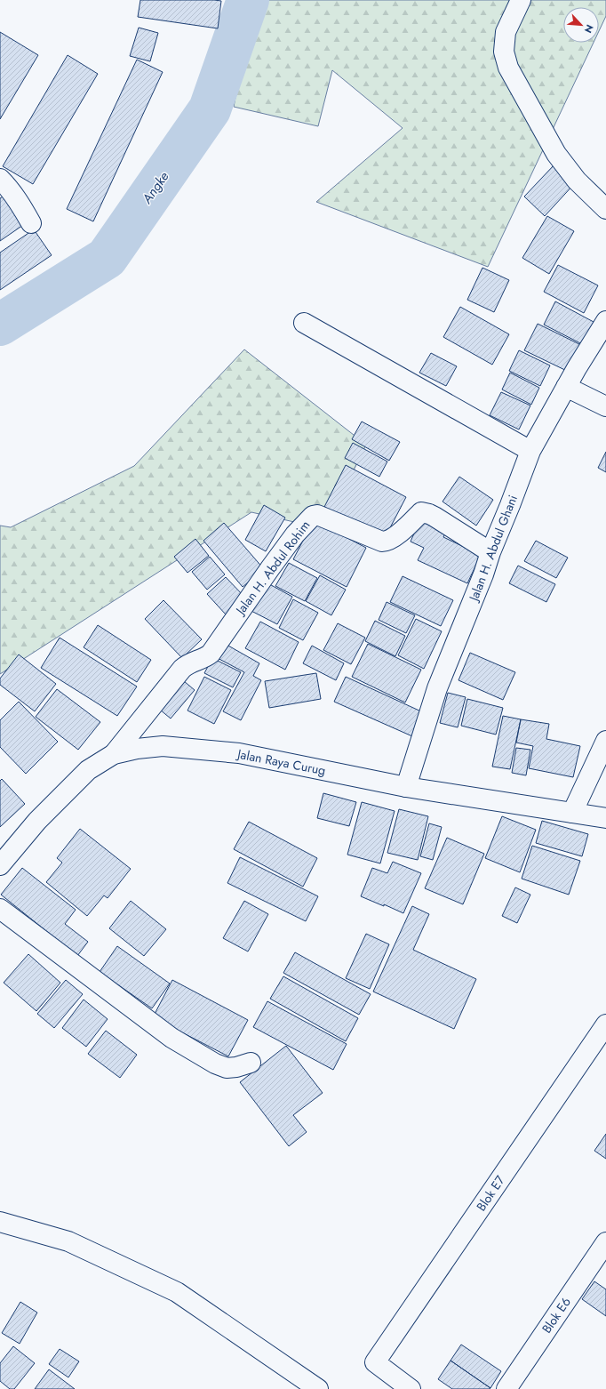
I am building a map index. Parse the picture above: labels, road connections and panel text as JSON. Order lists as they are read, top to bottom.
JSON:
{
  "streets": {
    "street": [
      "Jalan H. Abdul Ghani",
      "Jalan H. Abdul Rohim",
      "Jalan Raya Curug",
      "Blok E7",
      "Blok E6"
    ]
  },
  "crossings": [
    ["Jalan H. Abdul Ghani", "Jalan H. Abdul Rohim"],
    ["Jalan H. Abdul Ghani", "Jalan Raya Curug"],
    ["Jalan H. Abdul Rohim", "Jalan Raya Curug"]
  ],
  "water": ["Angke"],
  "north": "bottom right"
}
